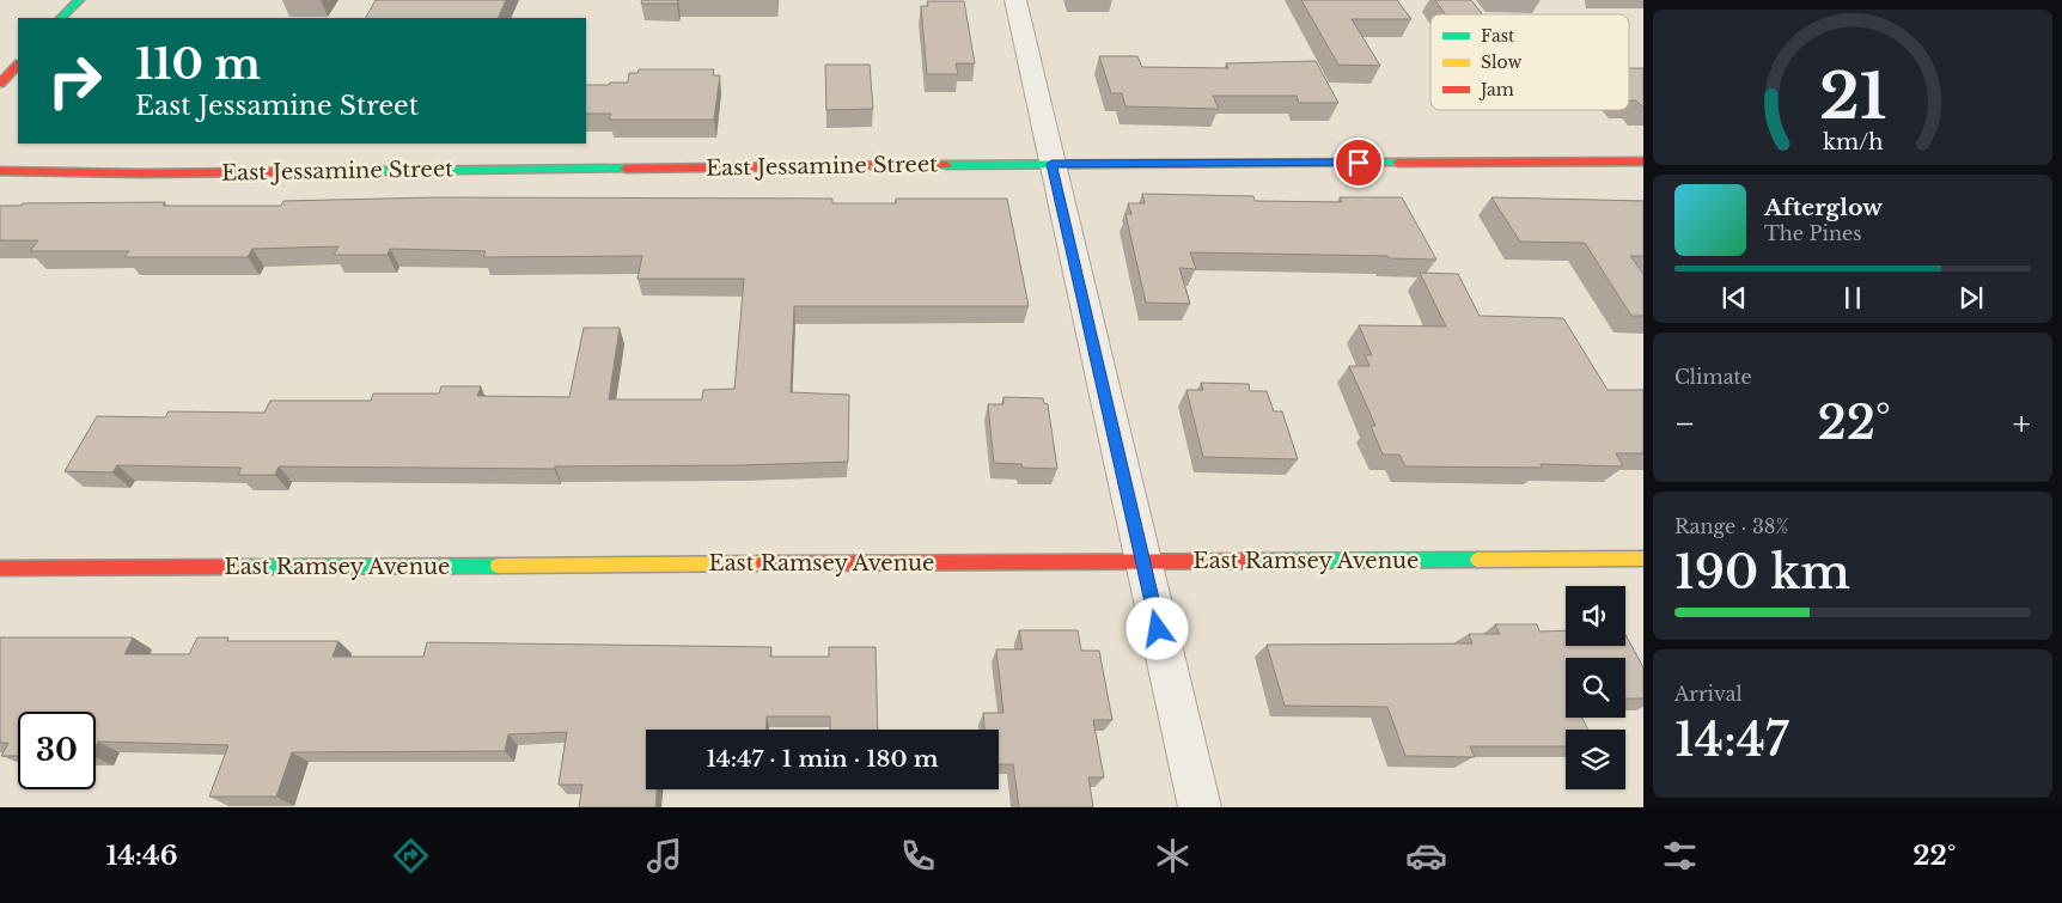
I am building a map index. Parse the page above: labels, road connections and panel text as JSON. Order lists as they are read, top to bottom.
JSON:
{
  "streets": {
    "street": ["East Jessamine Street", "East Ramsey Avenue"]
  },
  "legend": ["Fast", "Slow", "Jam"],
  "page": {
    "turn": ["110 m", "East Jessamine Street"],
    "song": ["Afterglow", "The Pines"],
    "tile": [
      "Climate",
      ["Range · 38%", "190 km"],
      ["Arrival", "14:47"]
    ],
    "heat": ["−", "22°", "+"],
    "limit": "30",
    "trip": "14:47 · 1 min · 180 m",
    "tabs": ["14:46", "22°"],
    "gauge": ["21", "km/h"]
  }
}
